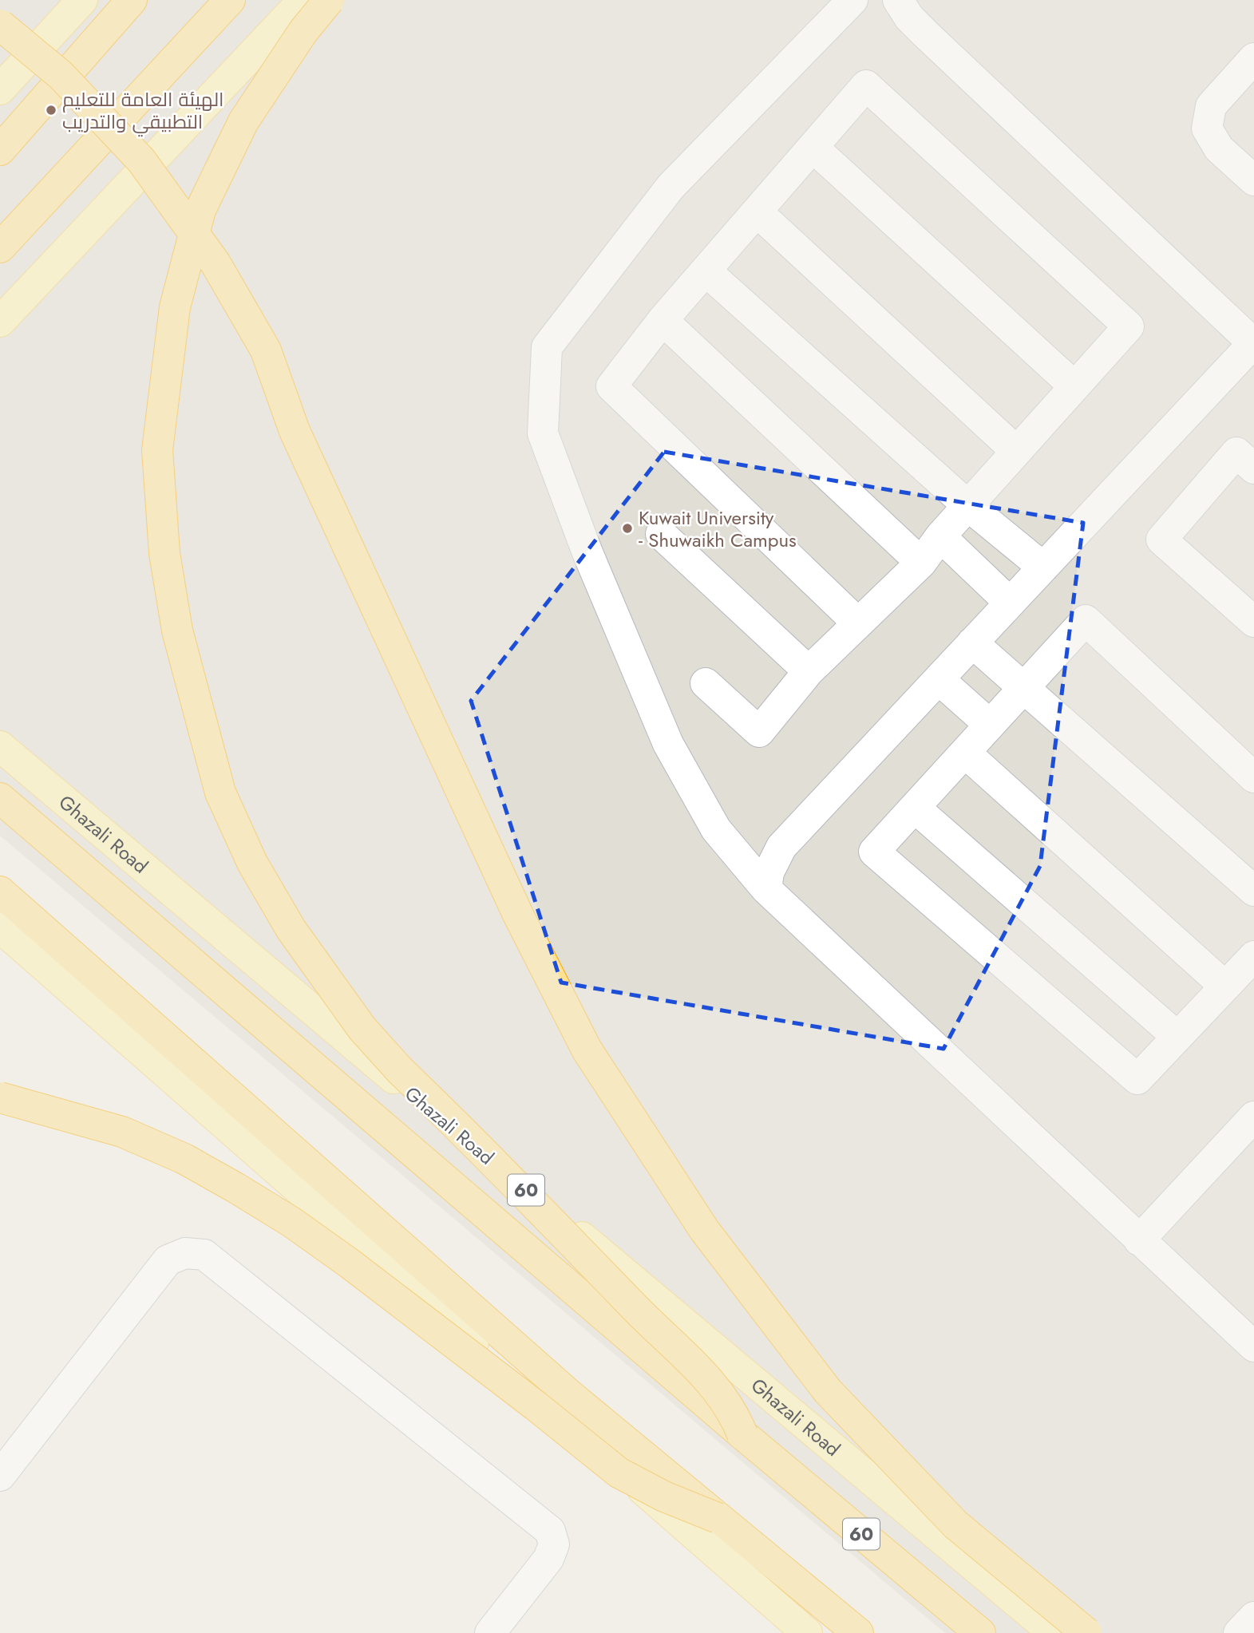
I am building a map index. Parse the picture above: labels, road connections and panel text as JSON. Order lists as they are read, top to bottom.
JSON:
{
  "streets": {
    "highway": ["Ghazali Road", "60"]
  },
  "crossings": [
    ["Ghazali Road", "60"]
  ],
  "places": ["الهيئة العامة للتعليم التطبيقي والتدريب", "Kuwait University - Shuwaikh Campus"]
}
